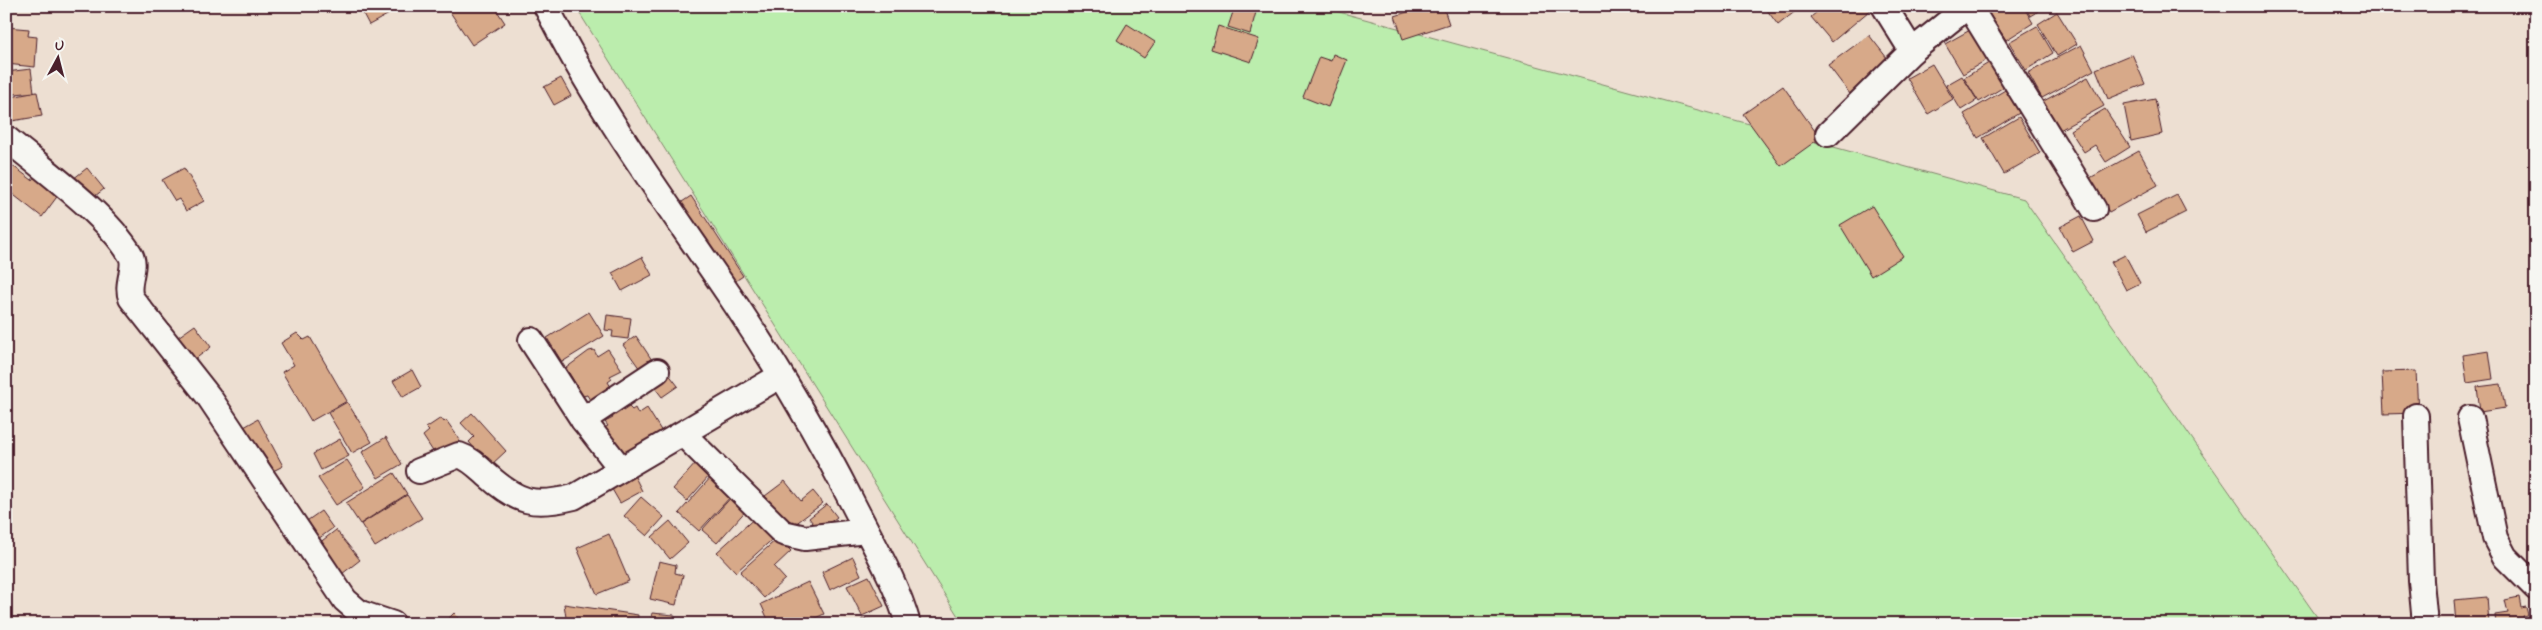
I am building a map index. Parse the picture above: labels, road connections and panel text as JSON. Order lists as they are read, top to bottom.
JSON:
{
  "north": "top"
}
